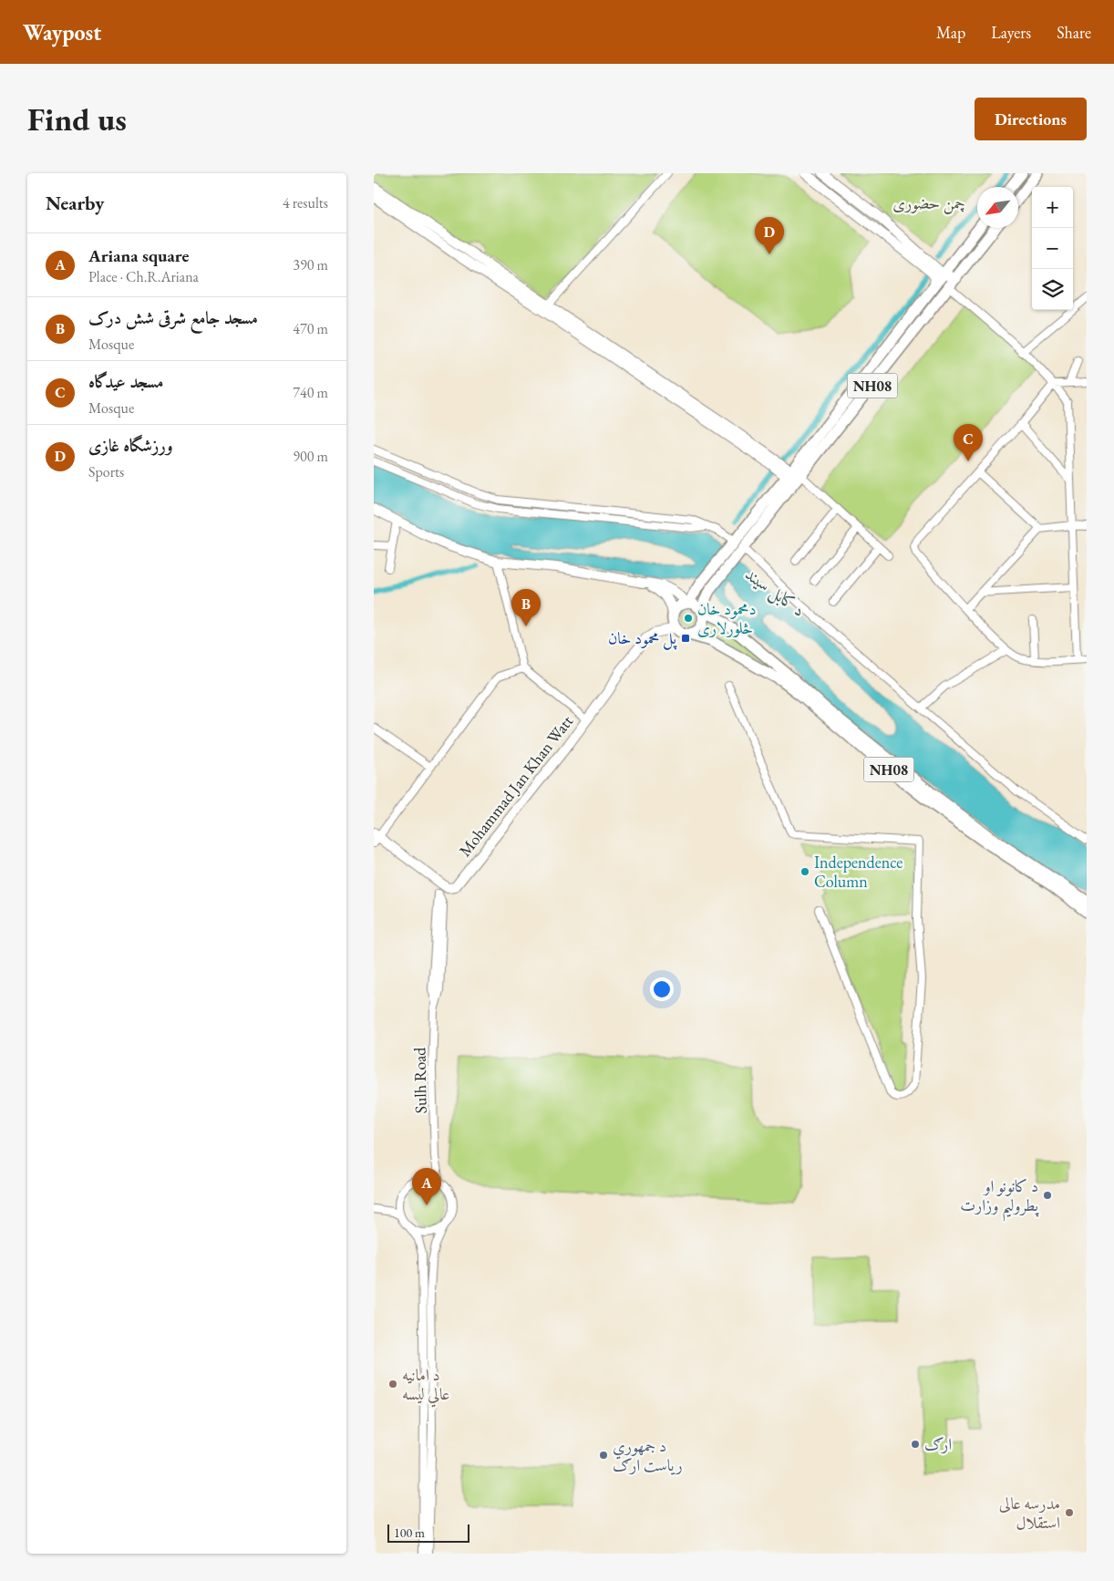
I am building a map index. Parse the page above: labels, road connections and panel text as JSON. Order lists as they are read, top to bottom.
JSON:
{
  "streets": {
    "highway": ["NH08"],
    "main road": ["Mohammad Jan Khan Watt"],
    "street": ["Sulh Road"]
  },
  "crossings": [
    ["NH08", "Mohammad Jan Khan Watt"],
    ["Mohammad Jan Khan Watt", "Sulh Road"]
  ],
  "water": ["د کابل سيند"],
  "parks": ["چمن حضوری"],
  "places": {
    "other": [
      "دمحمود خان څلورلاری",
      "Independence Column",
      "د کانونو او پطرولیم وزارت",
      "د امانیه عالي لیسه",
      "ارګ",
      "د جمهوري ریاست ارګ",
      "مدرسه عالی استقلال"
    ],
    "transit": ["پل محمود خان"]
  },
  "scale_bar": "100 m",
  "north": "bottom left",
  "page": {
    "header": "Waypost",
    "nav": ["Map", "Layers", "Share"],
    "buttons": "Directions",
    "title": "Find us",
    "heading": ["Nearby", "4 results"],
    "map_buttons": ["+", "−"],
    "pins": [
      "D",
      "C",
      "B",
      "A"
    ],
    "list": [
      {
        "mark": "A",
        "name": "Ariana square",
        "note": "Place · Ch.R.Ariana",
        "value": "390 m"
      },
      {
        "mark": "B",
        "name": "مسجد جامع شرقی شش درک",
        "note": "Mosque",
        "value": "470 m"
      },
      {
        "mark": "C",
        "name": "مسجد عیدگاه",
        "note": "Mosque",
        "value": "740 m"
      },
      {
        "mark": "D",
        "name": "ورزشگاه غازی",
        "note": "Sports",
        "value": "900 m"
      }
    ],
    "scale": "100 m"
  }
}
